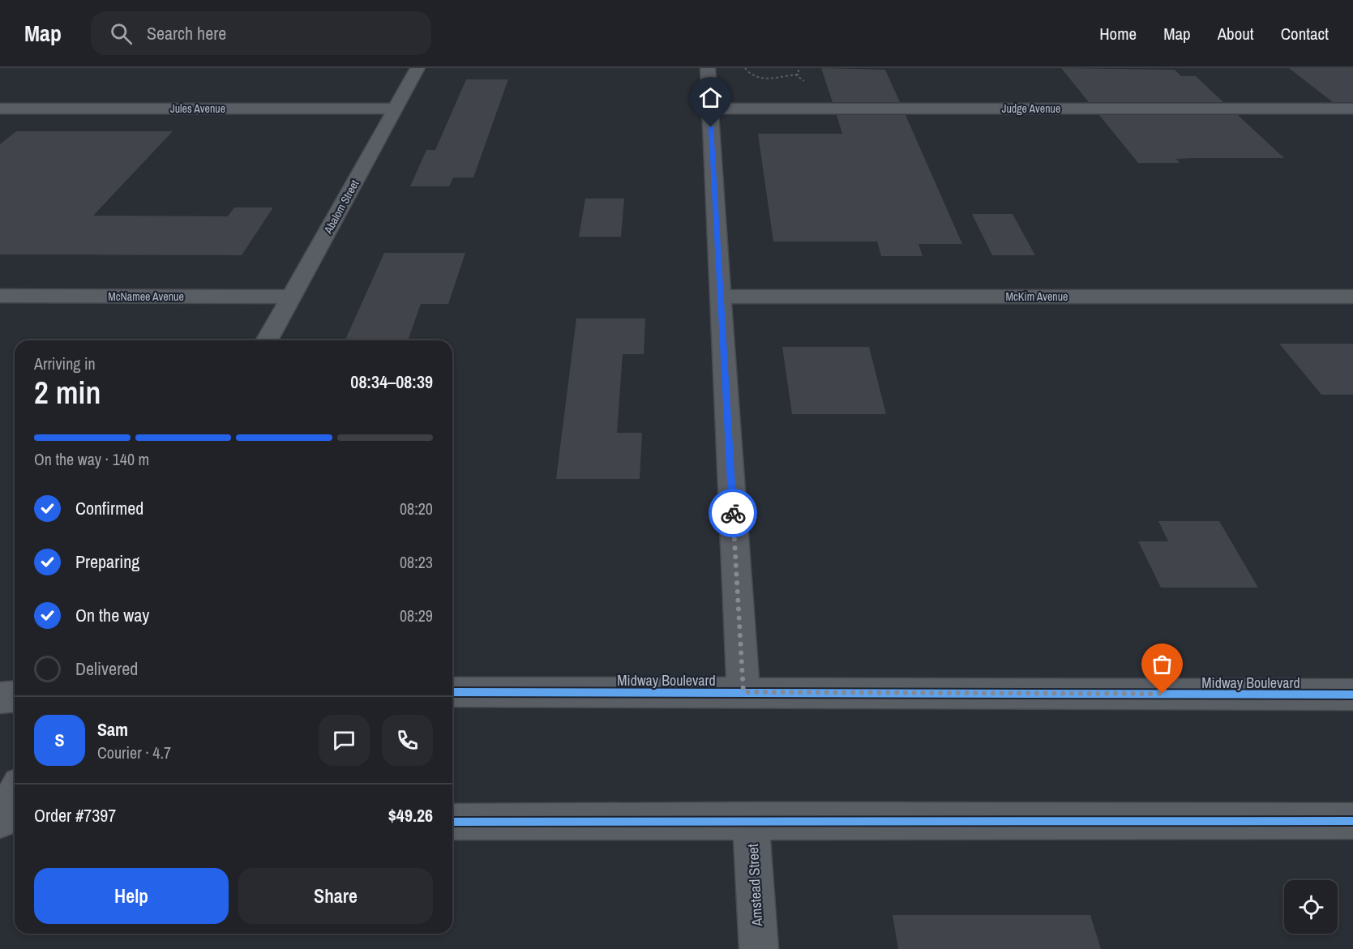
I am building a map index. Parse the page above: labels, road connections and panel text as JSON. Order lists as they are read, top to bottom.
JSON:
{
  "streets": {
    "street": [
      "Jules Avenue",
      "Judge Avenue",
      "Abalom Street",
      "McNamee Avenue",
      "McKim Avenue",
      "Midway Boulevard",
      "Amstead Street"
    ]
  },
  "crossings": [
    ["Jules Avenue", "Abalom Street"],
    ["Abalom Street", "McNamee Avenue"]
  ],
  "page": {
    "header": "Map",
    "search": "Search here",
    "nav": [
      "Home",
      "Map",
      "About",
      "Contact"
    ],
    "heading": ["2 min", "Arriving in", "08:34–08:39"],
    "panel": [
      "Sam",
      "Courier · 4.7",
      "Order #7397",
      "$49.26"
    ],
    "bar": "On the way · 140 m",
    "list": [
      ["Confirmed", "08:20"],
      ["Preparing", "08:23"],
      ["On the way", "08:29"],
      "Delivered"
    ],
    "round": "S",
    "buttons": ["Help", "Share"]
  }
}
